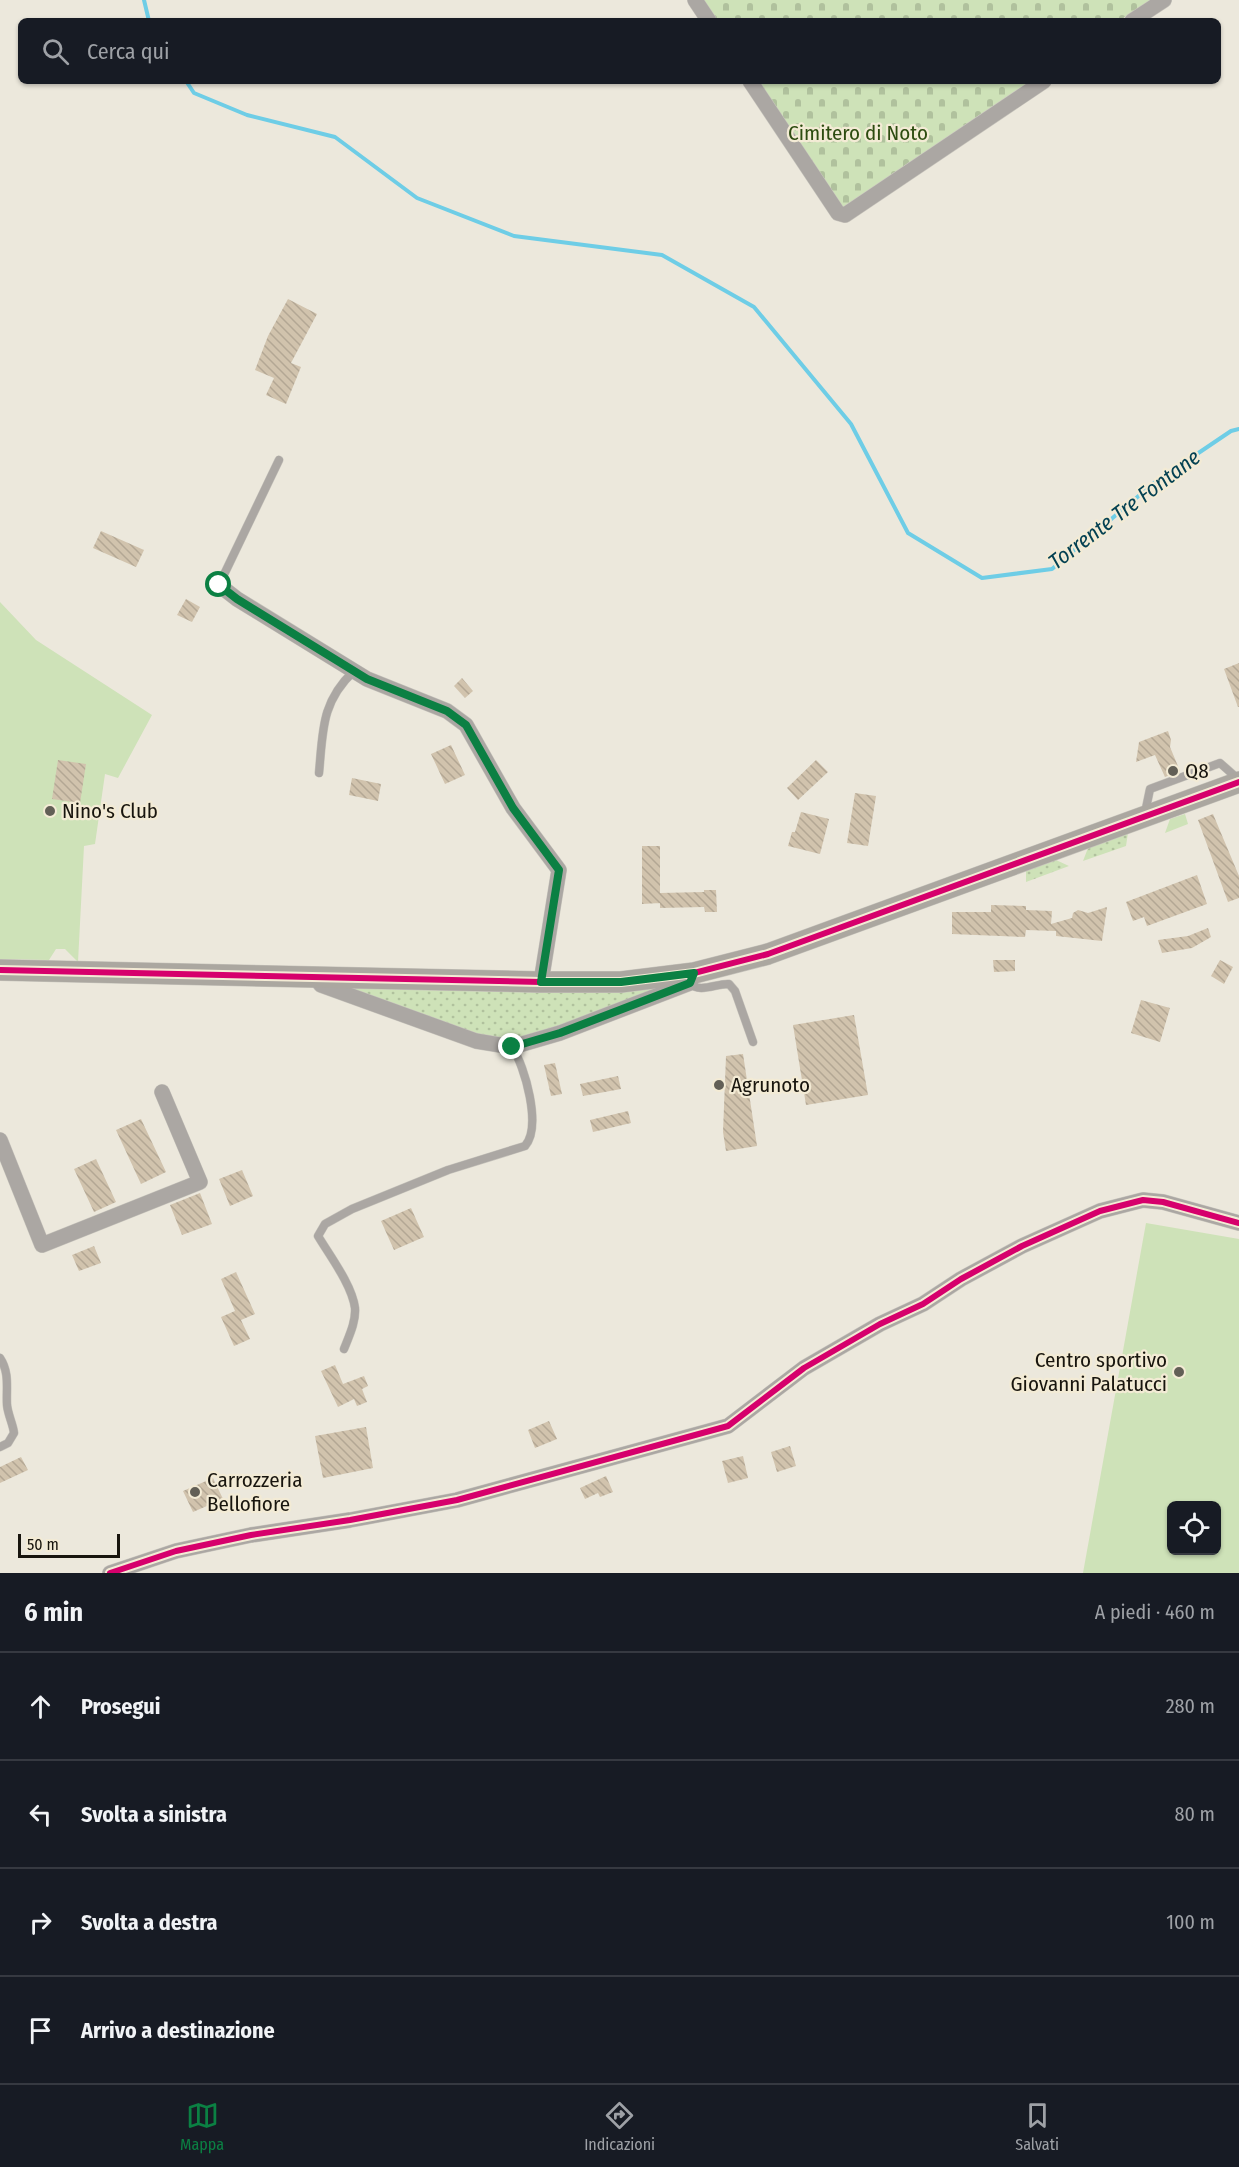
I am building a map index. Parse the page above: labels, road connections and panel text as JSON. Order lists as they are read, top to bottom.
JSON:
{
  "water": ["Torrente Tre Fontane"],
  "parks": ["Cimitero di Noto"],
  "places": [
    "Q8",
    "Nino's Club",
    "Agrunoto",
    "Centro sportivo Giovanni Palatucci",
    "Carrozzeria Bellofiore"
  ],
  "scale_bar": "50 m",
  "page": {
    "search": "Cerca qui",
    "scale": "50 m",
    "heading": ["6 min", "A piedi · 460 m"],
    "list": [
      ["Prosegui", "280 m"],
      ["Svolta a sinistra", "80 m"],
      ["Svolta a destra", "100 m"],
      "Arrivo a destinazione"
    ],
    "nav": ["Mappa", "Indicazioni", "Salvati"]
  }
}
